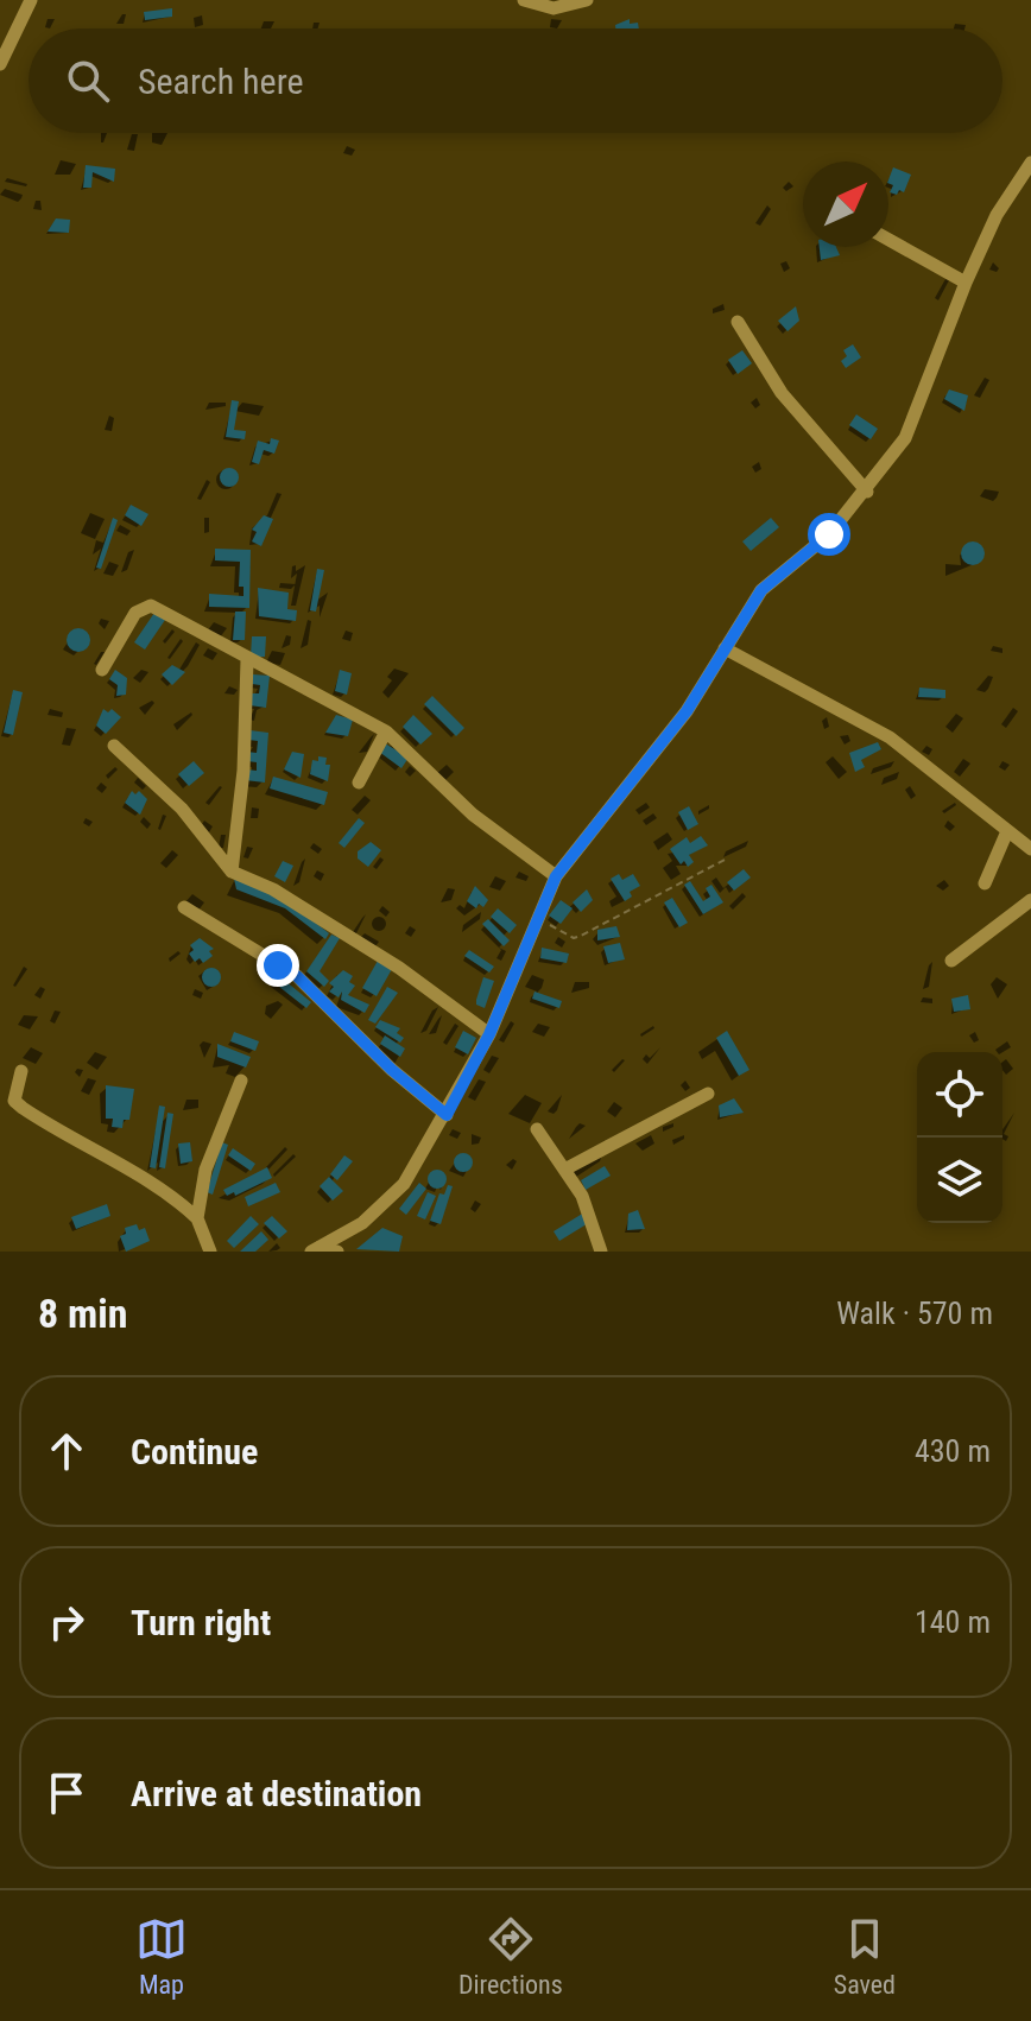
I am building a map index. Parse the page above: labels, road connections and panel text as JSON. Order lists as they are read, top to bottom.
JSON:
{
  "north": "top right",
  "page": {
    "search": "Search here",
    "heading": ["8 min", "Walk · 570 m"],
    "list": [
      ["Continue", "430 m"],
      ["Turn right", "140 m"],
      "Arrive at destination"
    ],
    "nav": ["Map", "Directions", "Saved"]
  }
}
